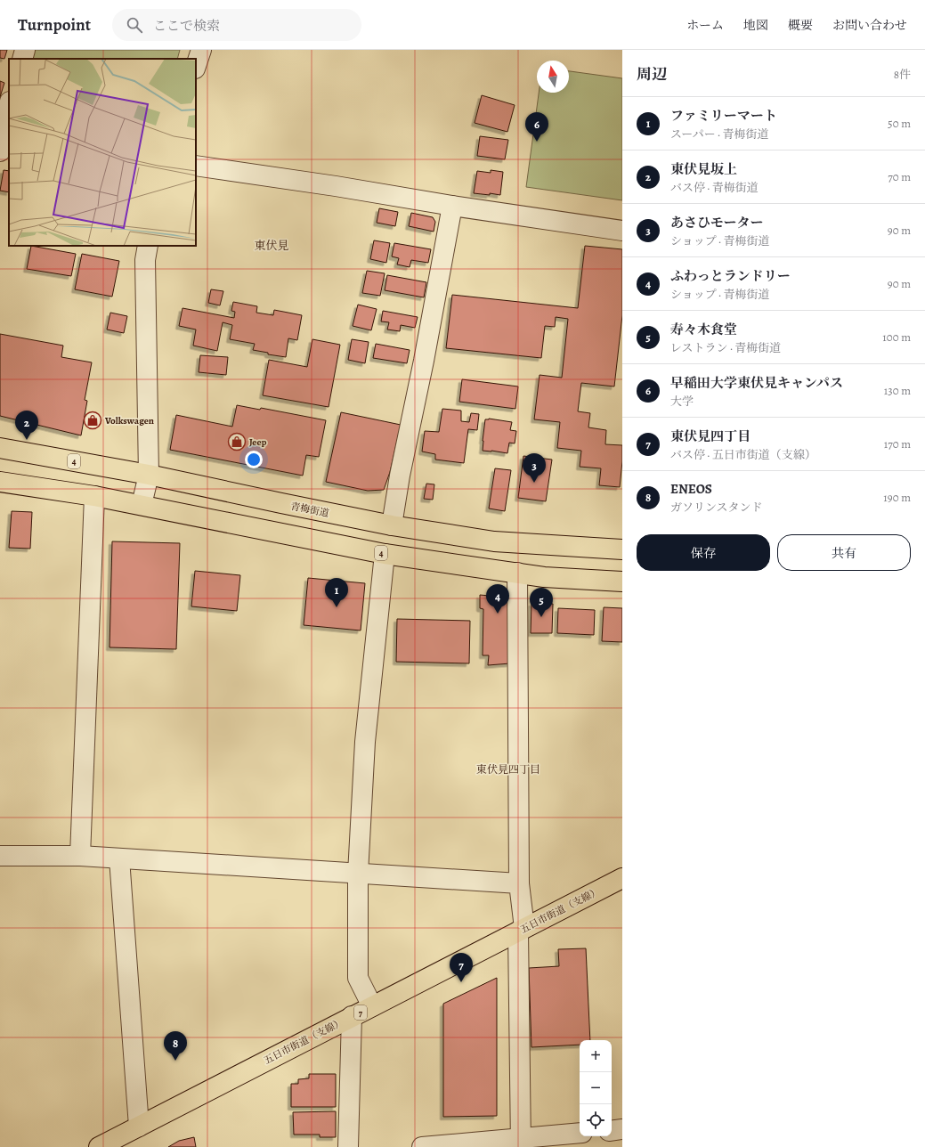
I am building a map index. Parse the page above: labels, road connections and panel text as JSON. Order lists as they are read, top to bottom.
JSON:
{
  "streets": {
    "main road": [
      "4",
      "青梅街道",
      "五日市街道（支線）",
      "7"
    ]
  },
  "districts": ["東伏見", "東伏見四丁目"],
  "places": {
    "shop": ["Volkswagen", "Jeep"]
  },
  "north": "top",
  "page": {
    "header": "Turnpoint",
    "search": "ここで検索",
    "nav": [
      "ホーム",
      "地図",
      "概要",
      "お問い合わせ"
    ],
    "heading": ["周辺", "8件"],
    "list": [
      {
        "mark": "1",
        "name": "ファミリーマート",
        "note": "スーパー · 青梅街道",
        "value": "50 m"
      },
      {
        "mark": "2",
        "name": "東伏見坂上",
        "note": "バス停 · 青梅街道",
        "value": "70 m"
      },
      {
        "mark": "3",
        "name": "あさひモーター",
        "note": "ショップ · 青梅街道",
        "value": "90 m"
      },
      {
        "mark": "4",
        "name": "ふわっとランドリー",
        "note": "ショップ · 青梅街道",
        "value": "90 m"
      },
      {
        "mark": "5",
        "name": "寿々木食堂",
        "note": "レストラン · 青梅街道",
        "value": "100 m"
      },
      {
        "mark": "6",
        "name": "早稲田大学東伏見キャンパス",
        "note": "大学",
        "value": "130 m"
      },
      {
        "mark": "7",
        "name": "東伏見四丁目",
        "note": "バス停 · 五日市街道（支線）",
        "value": "170 m"
      },
      {
        "mark": "8",
        "name": "ENEOS",
        "note": "ガソリンスタンド",
        "value": "190 m"
      }
    ],
    "pins": [
      "6",
      "2",
      "3",
      "1",
      "4",
      "5",
      "7",
      "8"
    ],
    "buttons": ["保存", "共有"],
    "map_buttons": ["+", "−"]
  }
}
